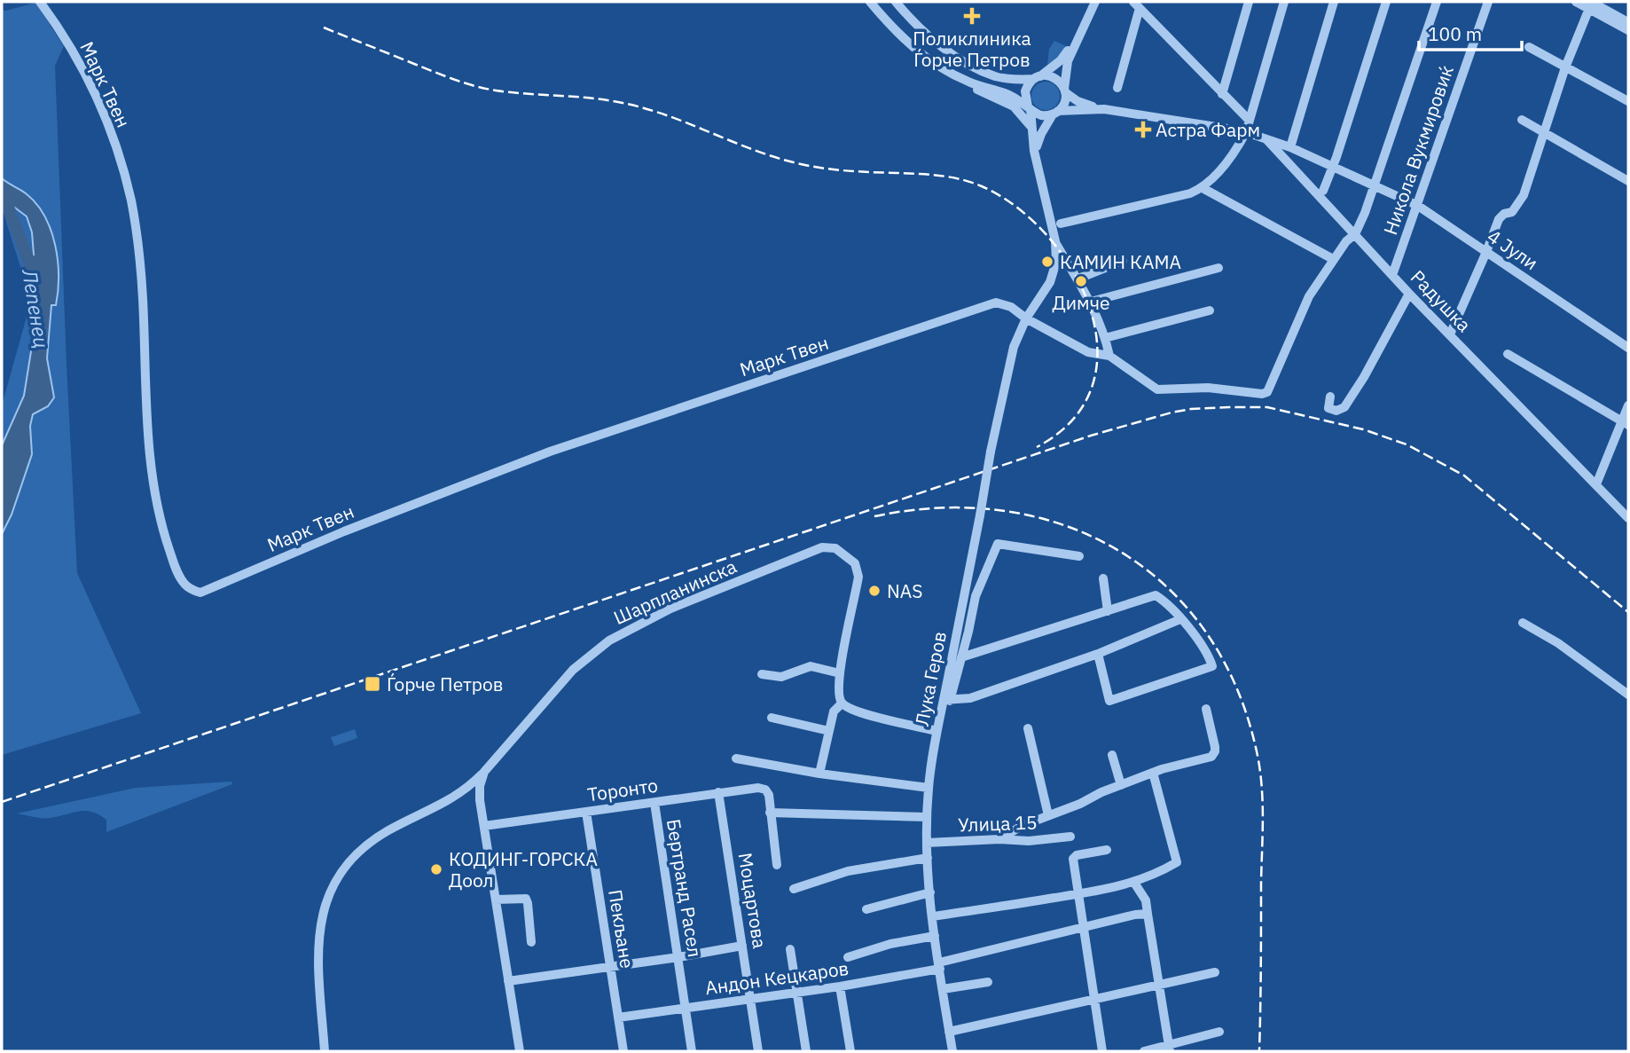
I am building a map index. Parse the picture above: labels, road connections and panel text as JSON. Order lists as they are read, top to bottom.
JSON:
{
  "streets": {
    "street": [
      "Марк Твен",
      "Никола Вукмировиќ",
      "4 Јули",
      "Радушка",
      "Шарпланинска",
      "Лука Геров",
      "Торонто",
      "Улица 15",
      "Бертранд Расел",
      "Моцартова",
      "Пекљане",
      "Андон Кецкаров"
    ]
  },
  "crossings": [
    ["Марк Твен", "Лука Геров"],
    ["Никола Вукмировиќ", "4 Јули"],
    ["Никола Вукмировиќ", "Радушка"],
    ["Лука Геров", "Улица 15"],
    ["Лука Геров", "Андон Кецкаров"],
    ["Торонто", "Бертранд Расел"],
    ["Торонто", "Моцартова"],
    ["Торонто", "Пекљане"],
    ["Бертранд Расел", "Андон Кецкаров"],
    ["Моцартова", "Андон Кецкаров"],
    ["Пекљане", "Андон Кецкаров"]
  ],
  "water": ["Лепенец"],
  "places": {
    "health": ["Поликлиника Ѓорче Петров", "Астра Фарм"],
    "other": [
      "КАМИН КАМА",
      "Димче",
      "NAS",
      "КОДИНГ-ГОРСКА Доол"
    ],
    "transit": ["Ѓорче Петров"]
  },
  "scale_bar": "100 m"
}
